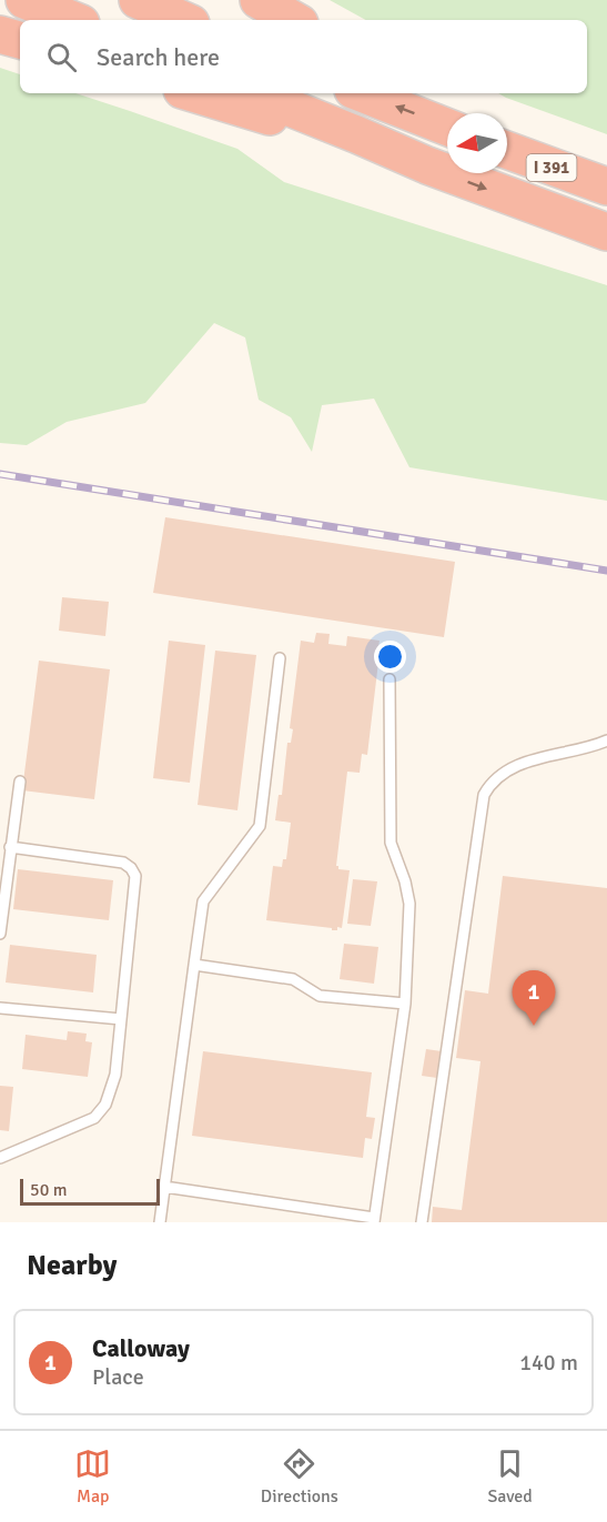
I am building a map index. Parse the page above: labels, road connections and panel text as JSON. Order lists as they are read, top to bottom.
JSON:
{
  "streets": {
    "highway": ["I 391"]
  },
  "scale_bar": "50 m",
  "north": "left",
  "page": {
    "search": "Search here",
    "pins": "1",
    "scale": "50 m",
    "heading": "Nearby",
    "list": [
      {
        "mark": "1",
        "name": "Calloway",
        "note": "Place",
        "value": "140 m"
      }
    ],
    "nav": ["Map", "Directions", "Saved"]
  }
}
